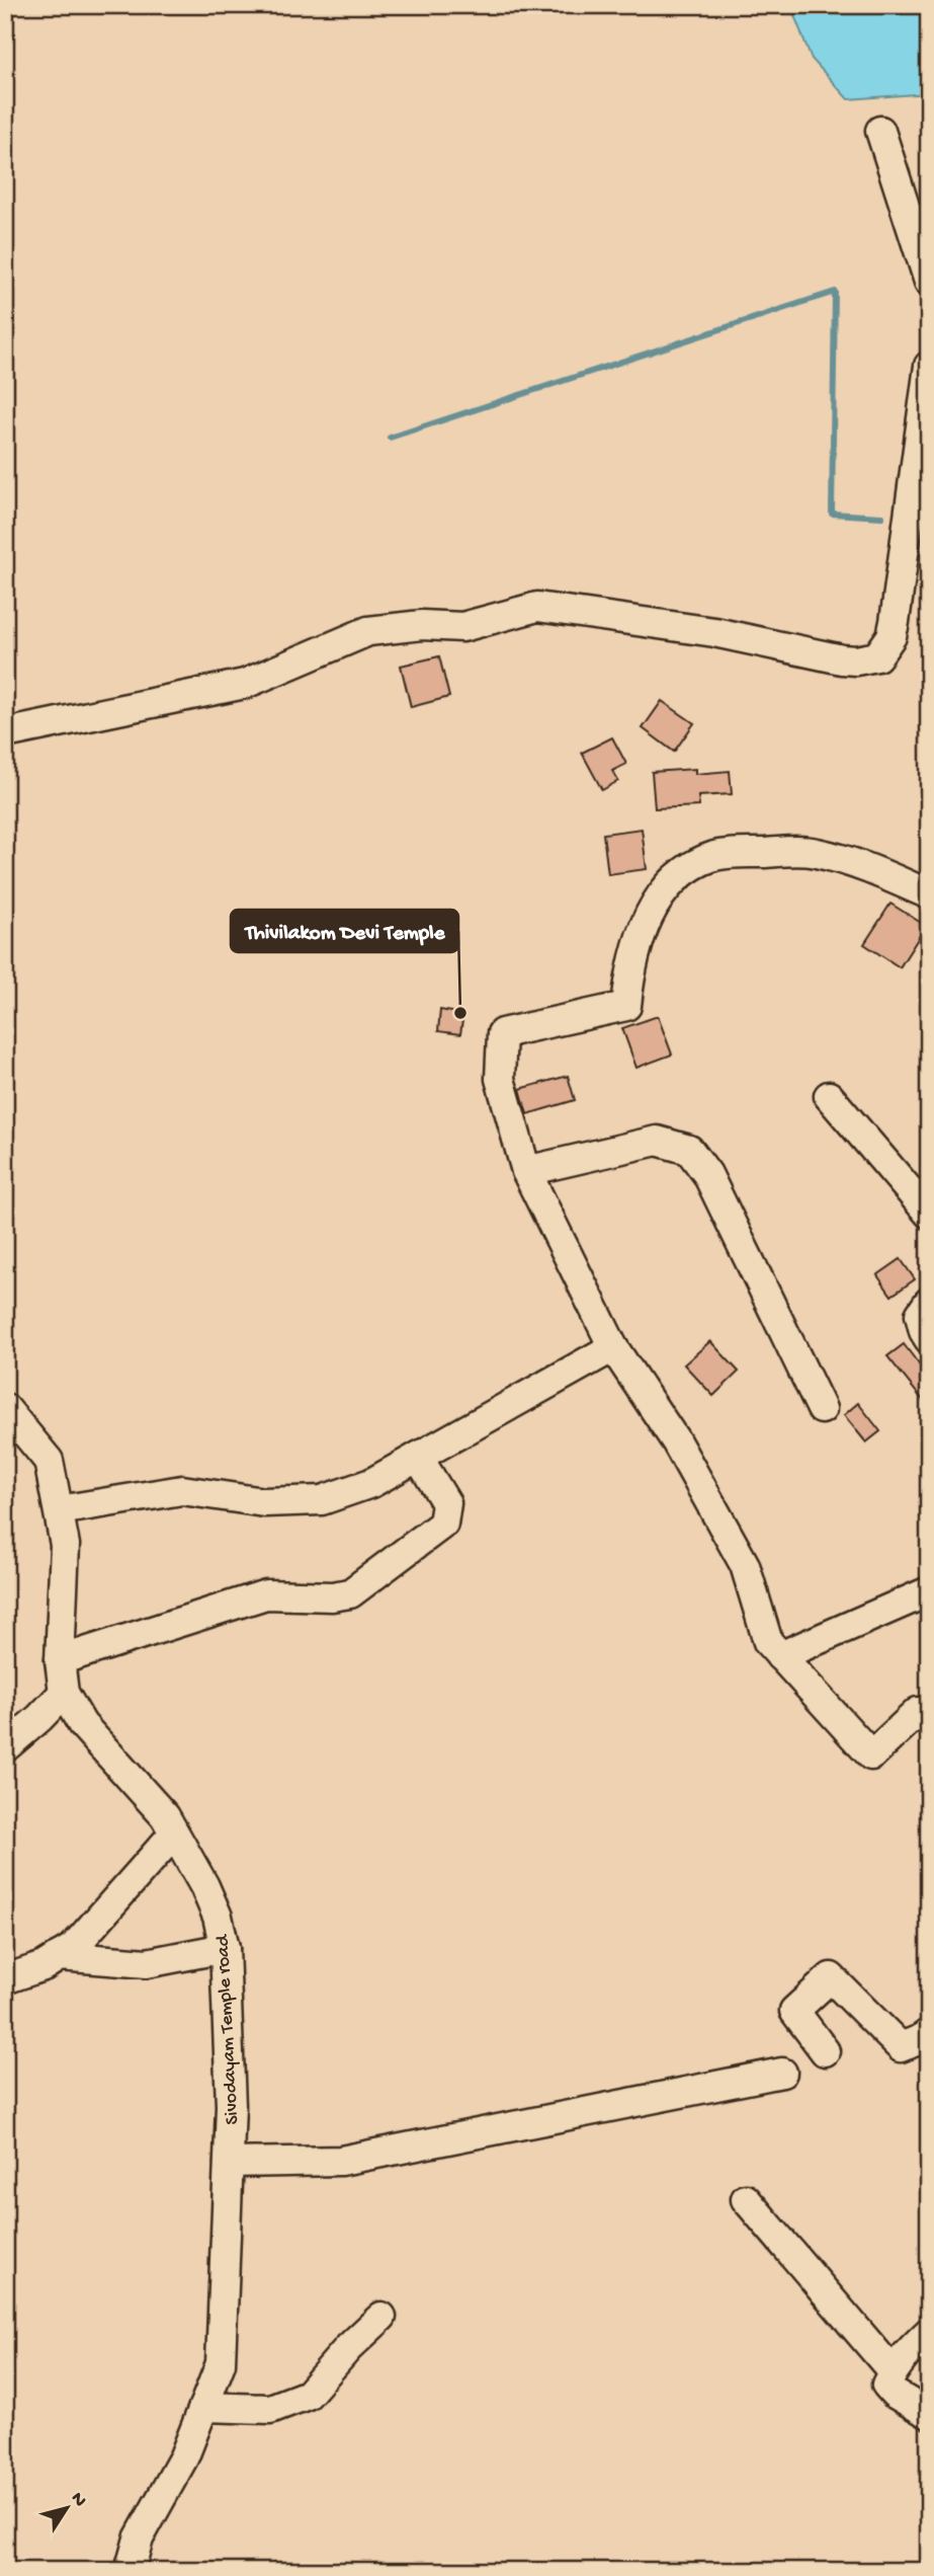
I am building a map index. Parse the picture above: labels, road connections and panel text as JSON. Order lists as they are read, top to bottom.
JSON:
{
  "streets": {
    "street": ["Sivodayam Temple road"]
  },
  "places": ["Thivilakom Devi Temple"],
  "north": "top right"
}
